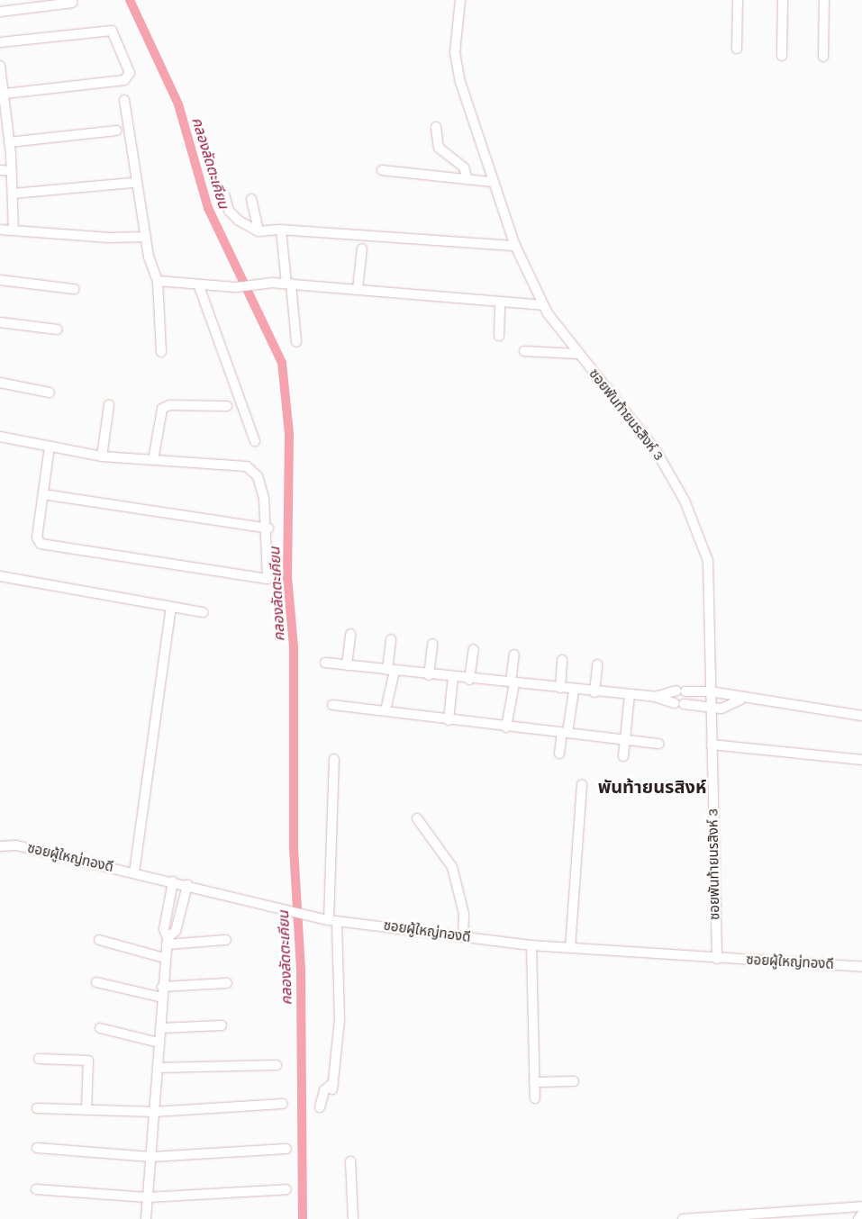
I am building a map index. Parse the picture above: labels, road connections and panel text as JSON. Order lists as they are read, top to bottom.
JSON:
{
  "streets": {
    "street": ["ซอยพันท้ายนรสิงห์ 3", "ซอยผู้ใหญ่ทองดี"]
  },
  "crossings": [
    ["ซอยพันท้ายนรสิงห์ 3", "ซอยผู้ใหญ่ทองดี"]
  ],
  "districts": ["พันท้ายนรสิงห์"],
  "water": ["คลองลัดตะเคียน"]
}
